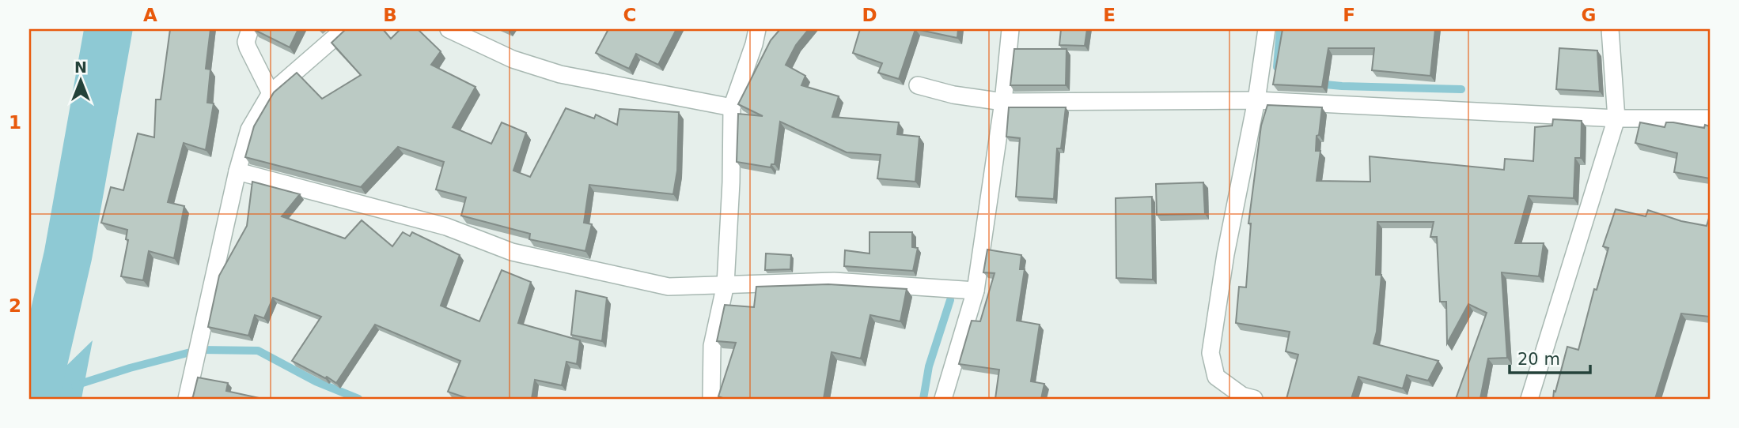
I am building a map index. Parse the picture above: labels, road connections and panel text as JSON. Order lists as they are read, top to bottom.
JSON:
{
  "scale_bar": "20 m",
  "north": "top",
  "grid": {
    "columns": [
      "A",
      "B",
      "C",
      "D",
      "E",
      "F",
      "G"
    ],
    "rows": ["1", "2"]
  }
}
